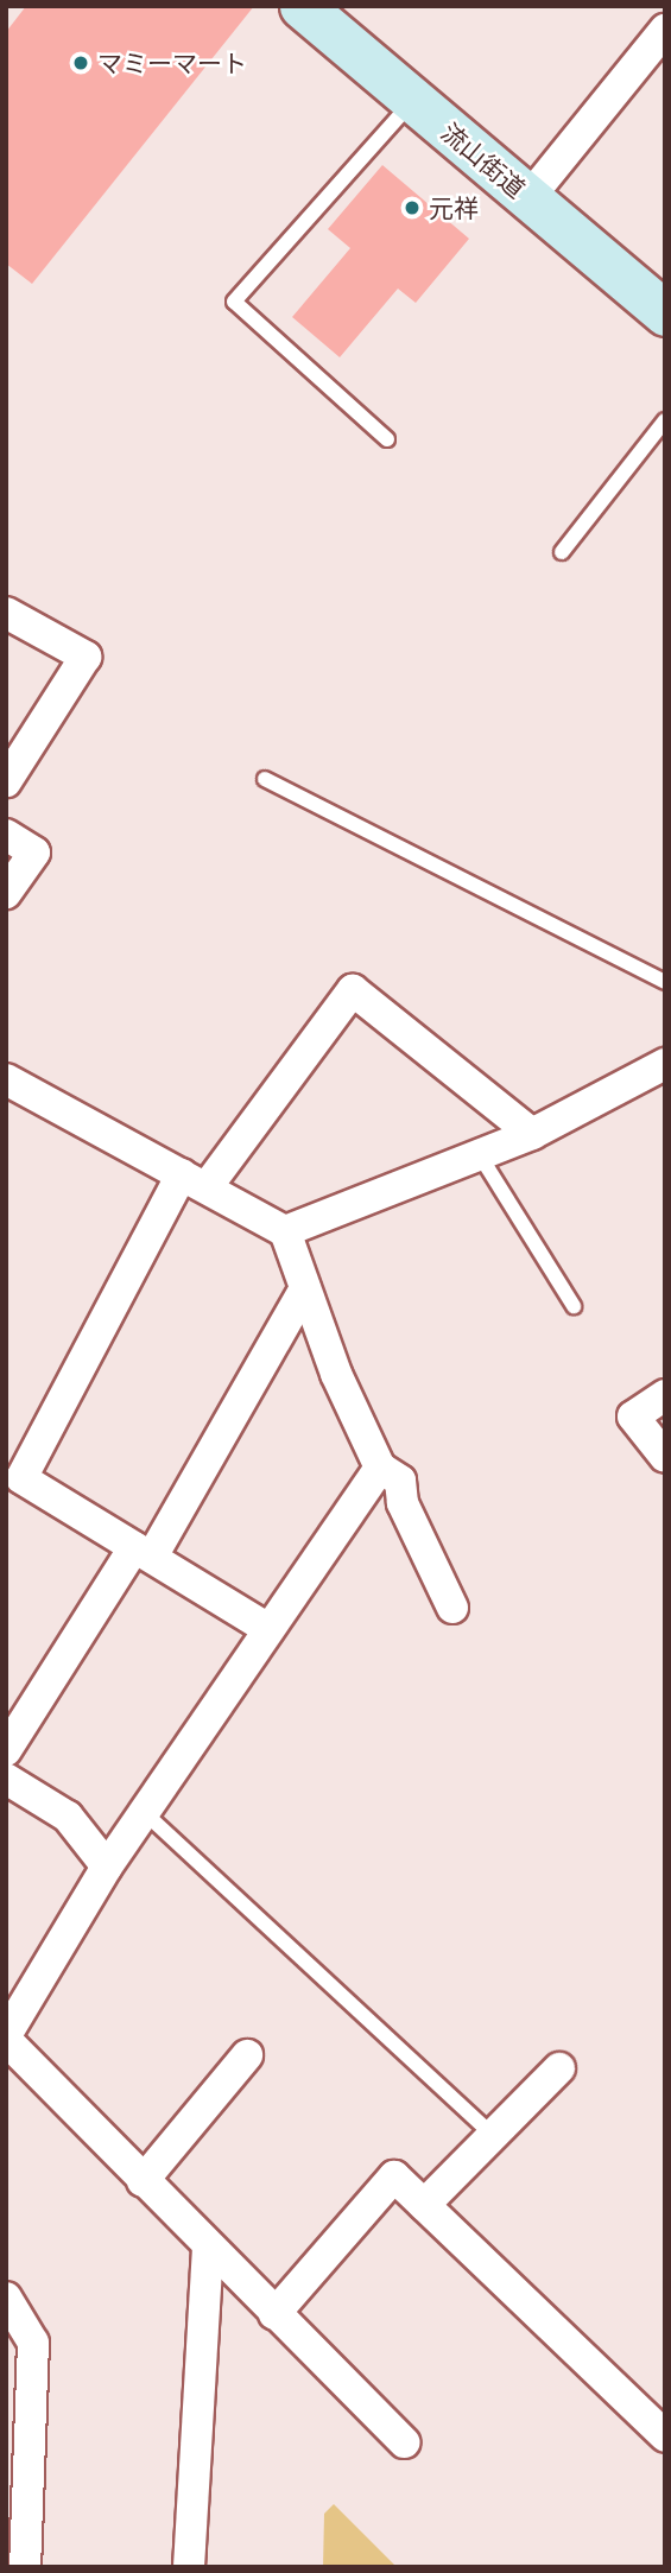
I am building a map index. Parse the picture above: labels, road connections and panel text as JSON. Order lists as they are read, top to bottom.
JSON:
{
  "streets": {
    "street": ["流山街道"]
  },
  "places": ["マミーマート", "元祥"]
}
